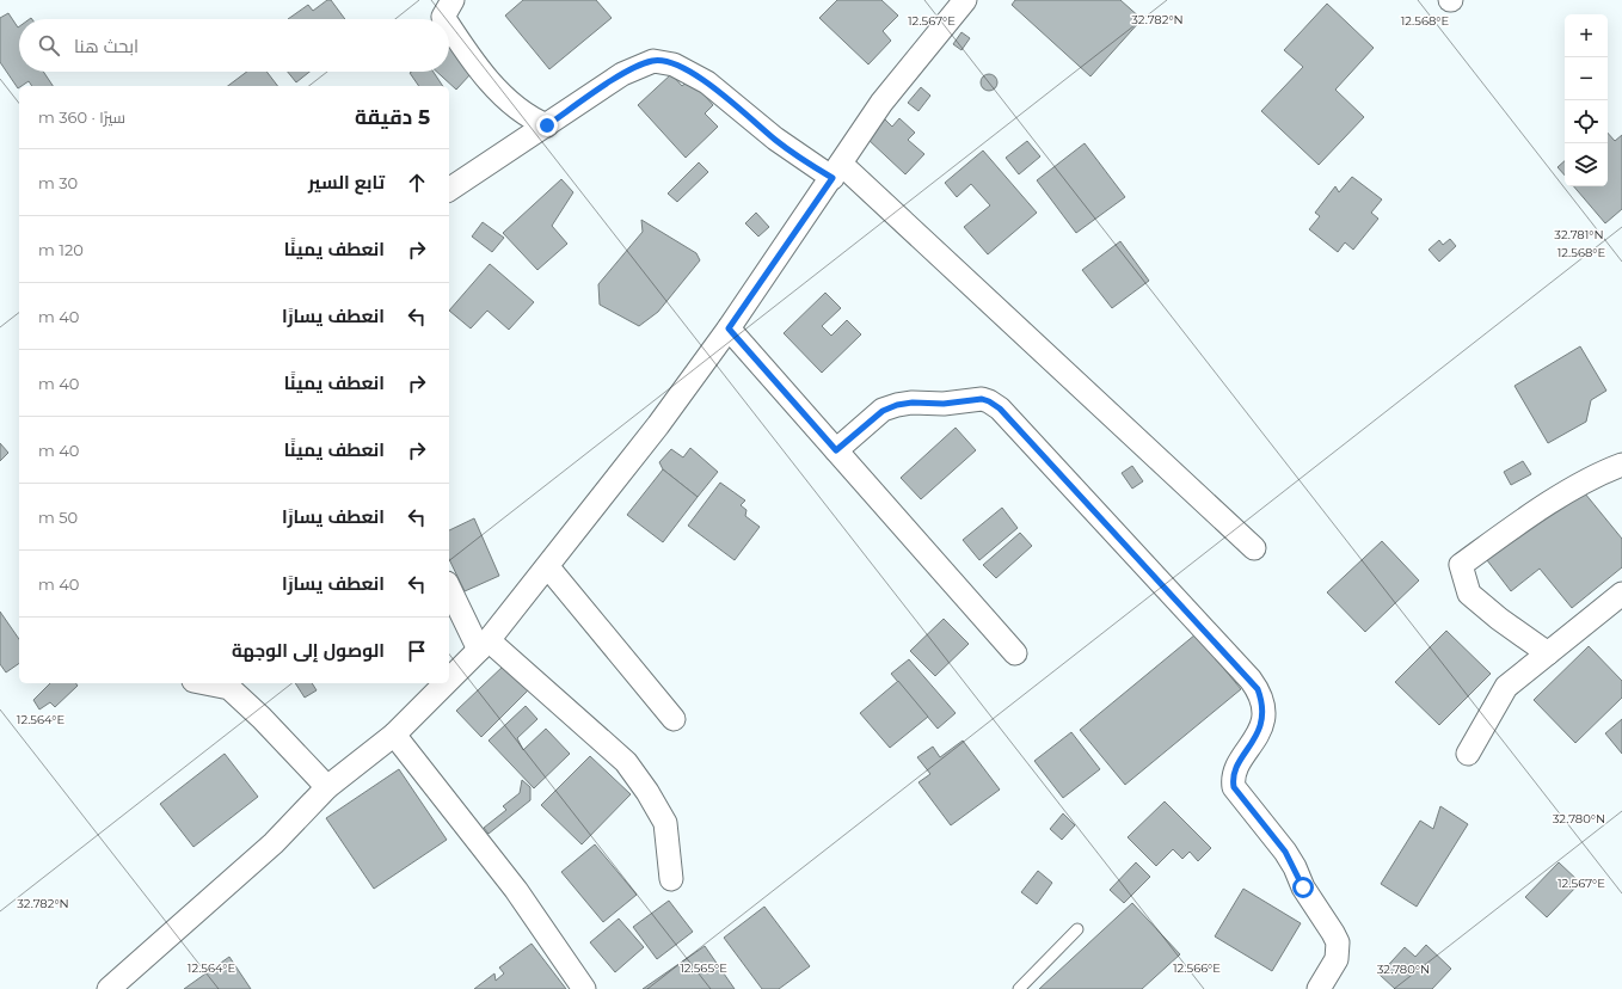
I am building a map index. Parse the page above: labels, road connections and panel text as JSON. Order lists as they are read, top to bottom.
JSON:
{
  "page": {
    "map_buttons": ["+", "−"],
    "search": "ابحث هنا",
    "heading": ["5 دقيقة", "سيرًا · 360 m"],
    "list": [
      ["تابع السير", "30 m"],
      ["انعطف يمينًا", "120 m"],
      ["انعطف يسارًا", "40 m"],
      ["انعطف يمينًا", "40 m"],
      ["انعطف يمينًا", "40 m"],
      ["انعطف يسارًا", "50 m"],
      ["انعطف يسارًا", "40 m"],
      "الوصول إلى الوجهة"
    ]
  },
  "coordinates": [
    "32.782°N",
    "12.568°E",
    "12.567°E",
    "32.781°N",
    "12.564°E",
    "32.780°N",
    "12.565°E",
    "12.566°E"
  ]
}
